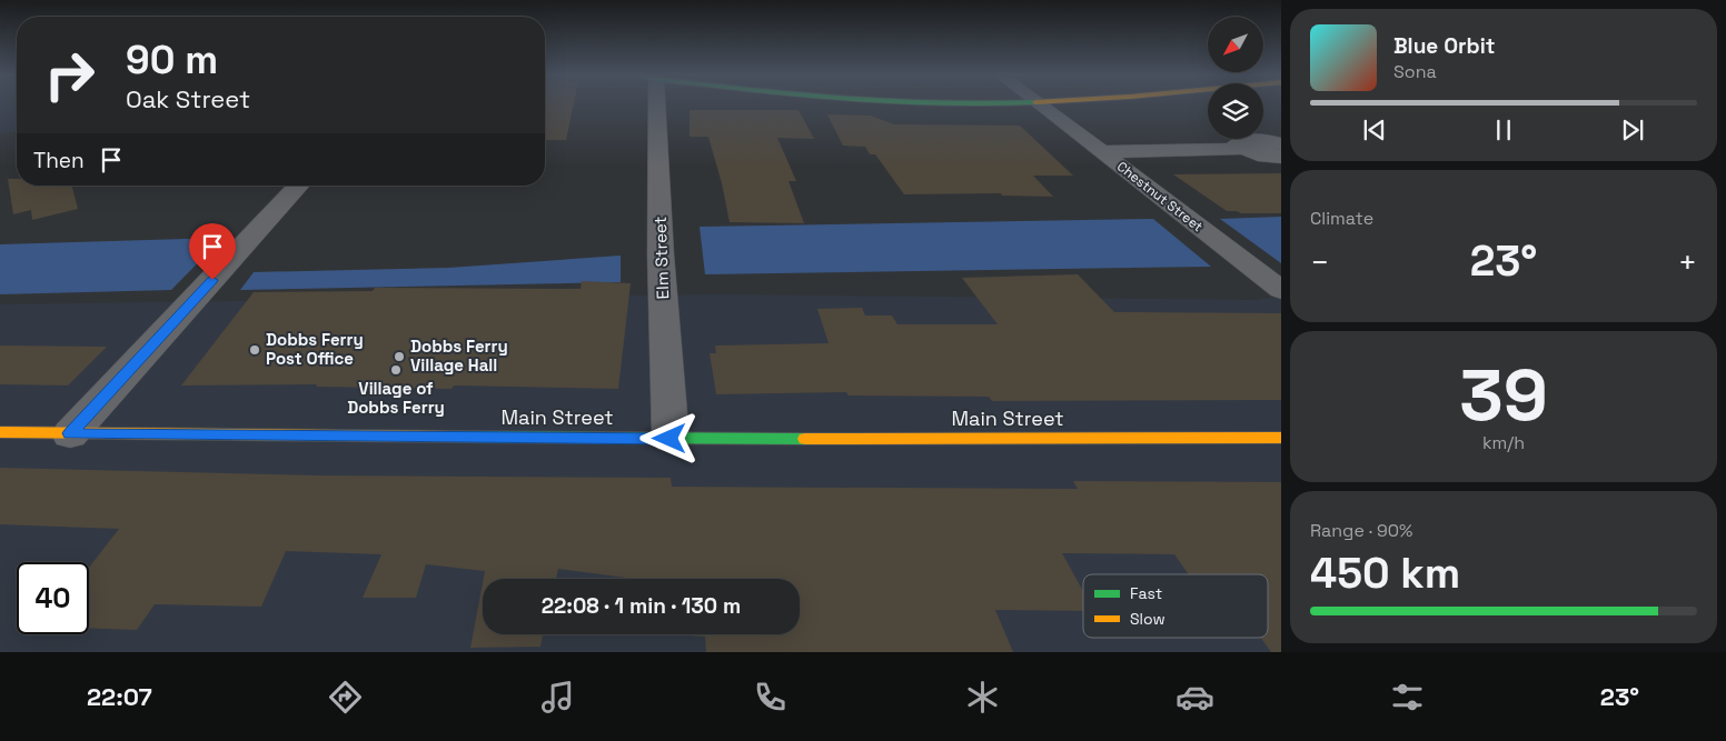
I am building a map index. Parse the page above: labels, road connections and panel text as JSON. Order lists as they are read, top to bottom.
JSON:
{
  "streets": {
    "main road": ["Main Street"],
    "street": ["Chestnut Street", "Elm Street"]
  },
  "crossings": [
    ["Elm Street", "Main Street"]
  ],
  "places": ["Dobbs Ferry Post Office", "Dobbs Ferry Village Hall", "Village of Dobbs Ferry"],
  "legend": ["Fast", "Slow"],
  "north": "bottom left",
  "page": {
    "turn": ["90 m", "Oak Street"],
    "song": ["Blue Orbit", "Sona"],
    "then": "Then",
    "tile": [
      "Climate",
      ["39", "km/h"],
      ["Range · 90%", "450 km"]
    ],
    "heat": ["−", "23°", "+"],
    "limit": "40",
    "trip": "22:08 · 1 min · 130 m",
    "tabs": ["22:07", "23°"]
  }
}
